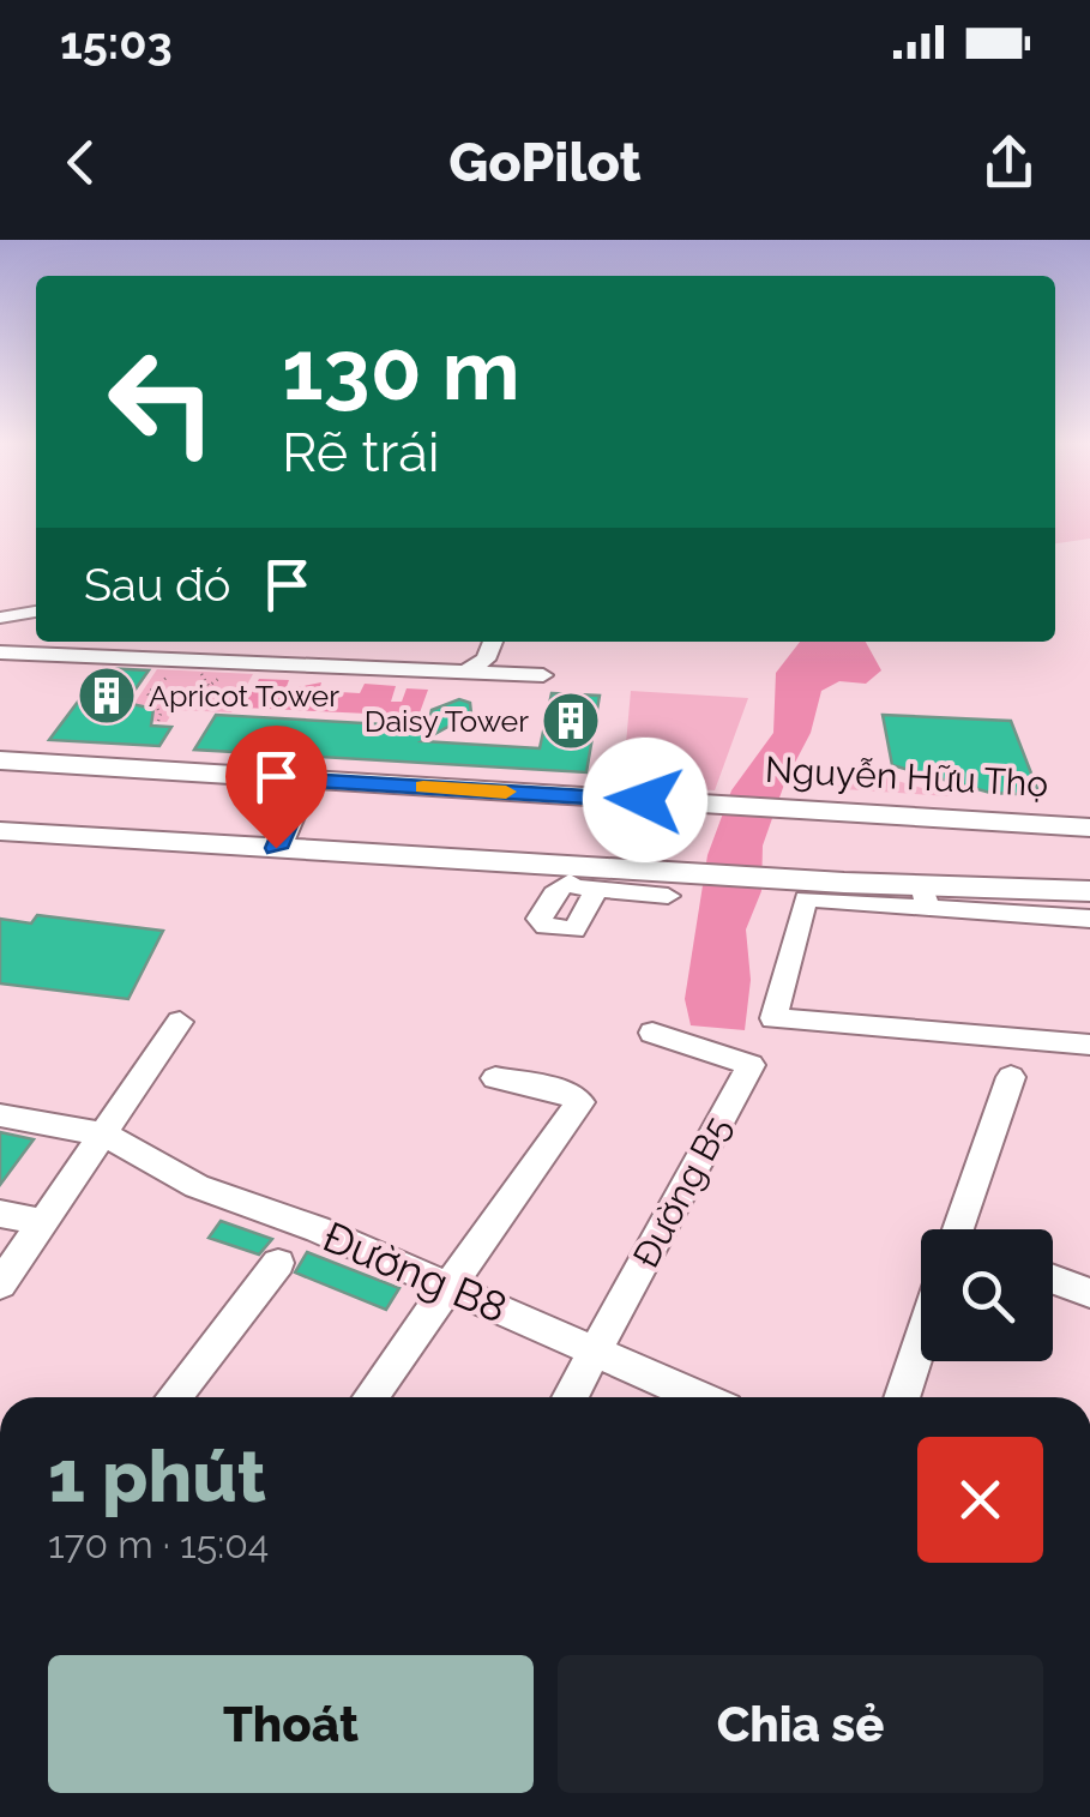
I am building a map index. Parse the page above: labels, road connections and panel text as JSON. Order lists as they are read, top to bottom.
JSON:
{
  "streets": {
    "main road": ["Nguyễn Hữu Thọ"],
    "street": ["Đường B5", "Đường B8"]
  },
  "crossings": [
    ["Đường B5", "Đường B8"]
  ],
  "places": {
    "building": ["Apricot Tower", "Daisy Tower"]
  },
  "page": {
    "status": "15:03",
    "header": "GoPilot",
    "turn": ["130 m", "Rẽ trái"],
    "then": "Sau đó",
    "heading": ["1 phút", "170 m · 15:04"],
    "buttons": ["Thoát", "Chia sẻ"]
  }
}
